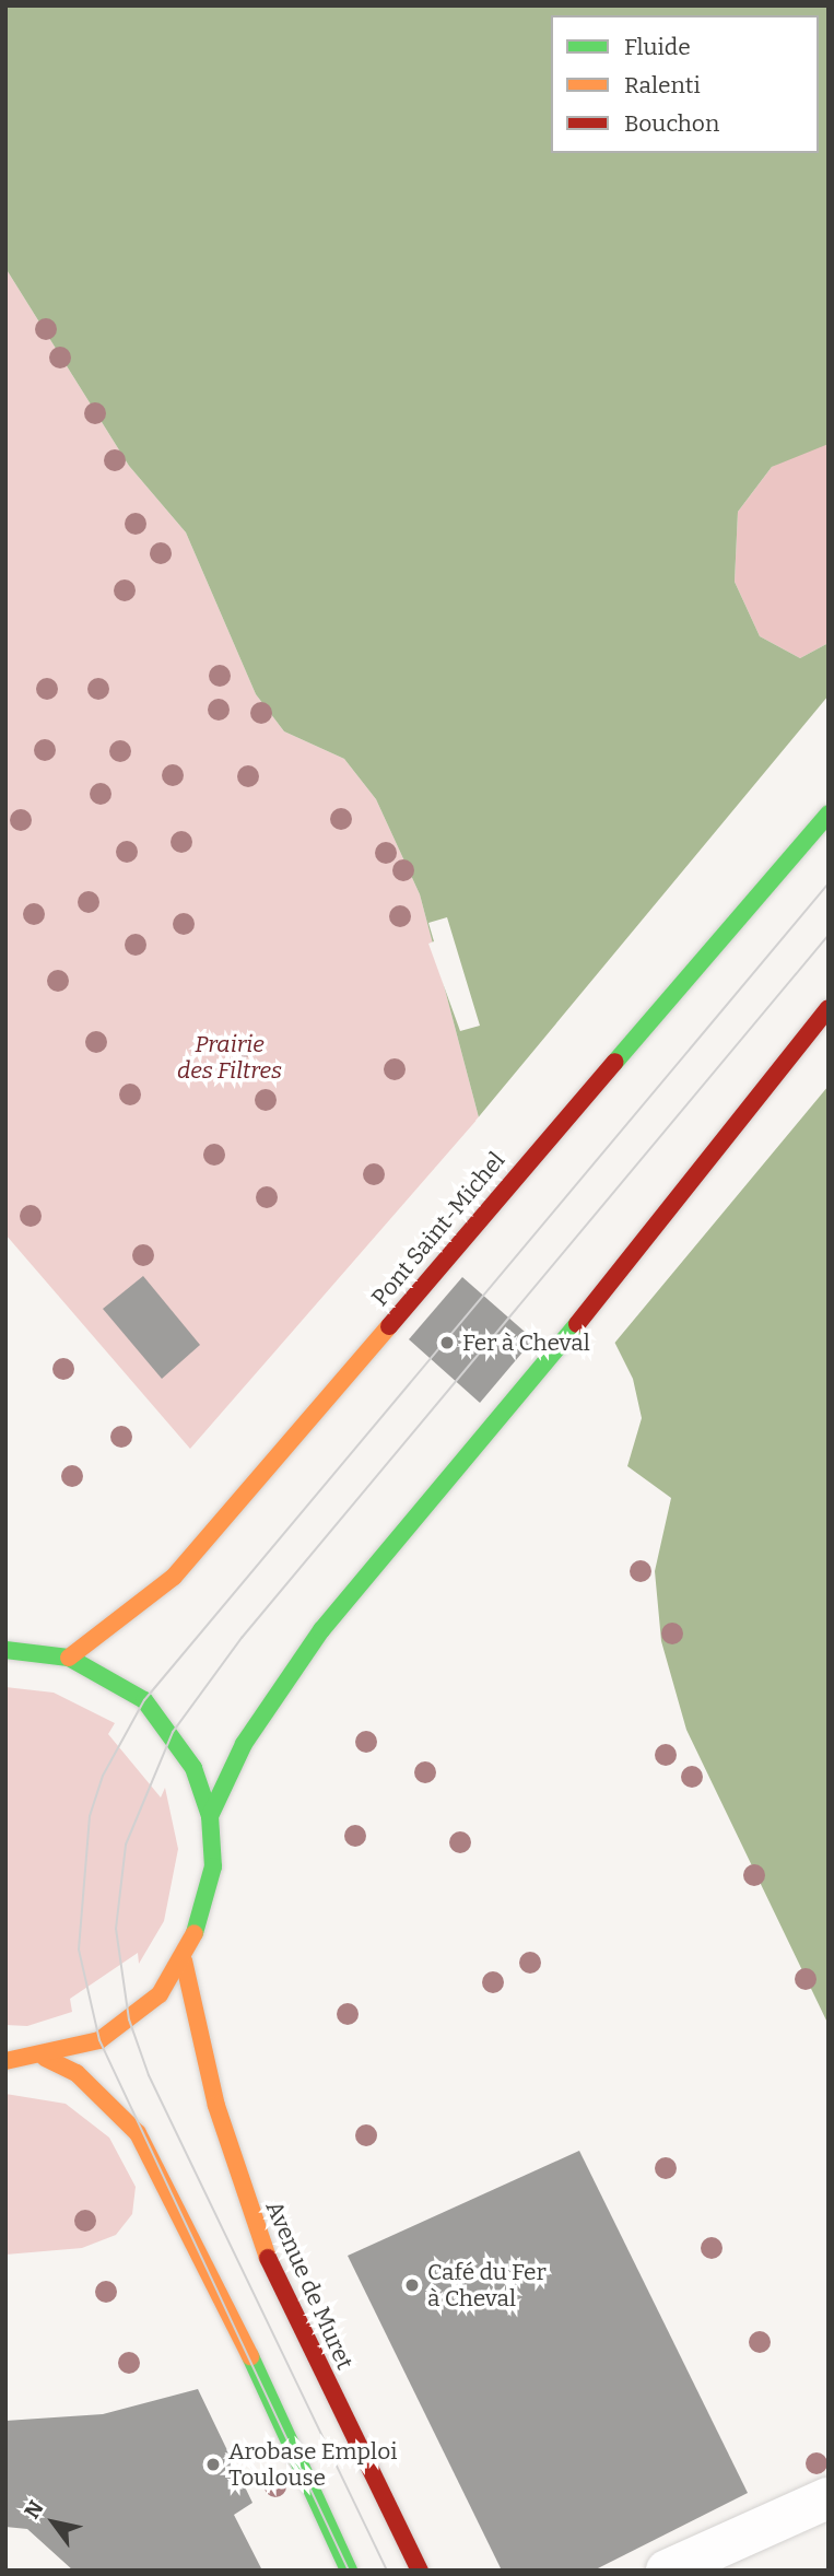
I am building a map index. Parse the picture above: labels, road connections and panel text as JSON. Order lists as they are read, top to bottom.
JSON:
{
  "streets": {
    "main road": ["Pont Saint-Michel", "Avenue de Muret"]
  },
  "parks": ["Prairie des Filtres"],
  "places": ["Fer à Cheval", "Café du Fer à Cheval", "Arobase Emploi Toulouse"],
  "legend": ["Fluide", "Ralenti", "Bouchon"],
  "north": "top left"
}
